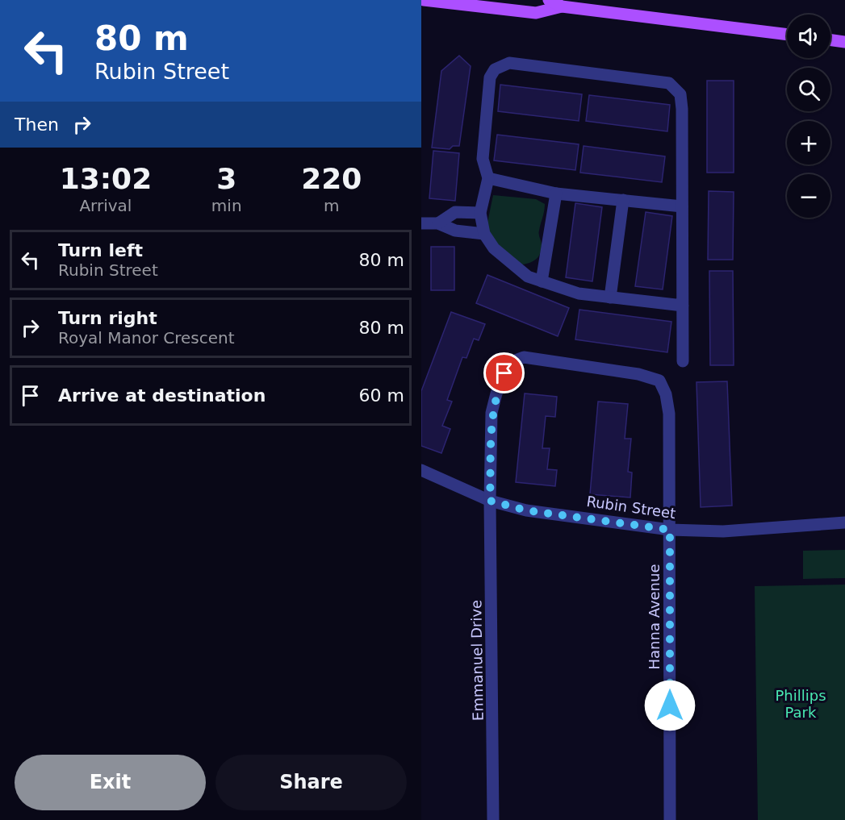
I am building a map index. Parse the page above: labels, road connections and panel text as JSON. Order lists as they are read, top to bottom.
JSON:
{
  "streets": {
    "street": ["Rubin Street", "Hanna Avenue", "Emmanuel Drive"]
  },
  "crossings": [
    ["Rubin Street", "Hanna Avenue"],
    ["Rubin Street", "Emmanuel Drive"],
    ["Hanna Avenue", "Emmanuel Drive"]
  ],
  "parks": ["Phillips Park"],
  "page": {
    "turn": ["80 m", "Rubin Street"],
    "map_buttons": ["+", "−"],
    "then": "Then",
    "eta": [
      "13:02",
      "Arrival",
      "3",
      "min",
      "220",
      "m"
    ],
    "list": [
      {
        "name": "Turn left",
        "note": "Rubin Street",
        "value": "80 m"
      },
      {
        "name": "Turn right",
        "note": "Royal Manor Crescent",
        "value": "80 m"
      },
      {
        "name": "Arrive at destination",
        "value": "60 m"
      }
    ],
    "buttons": ["Exit", "Share"]
  }
}
